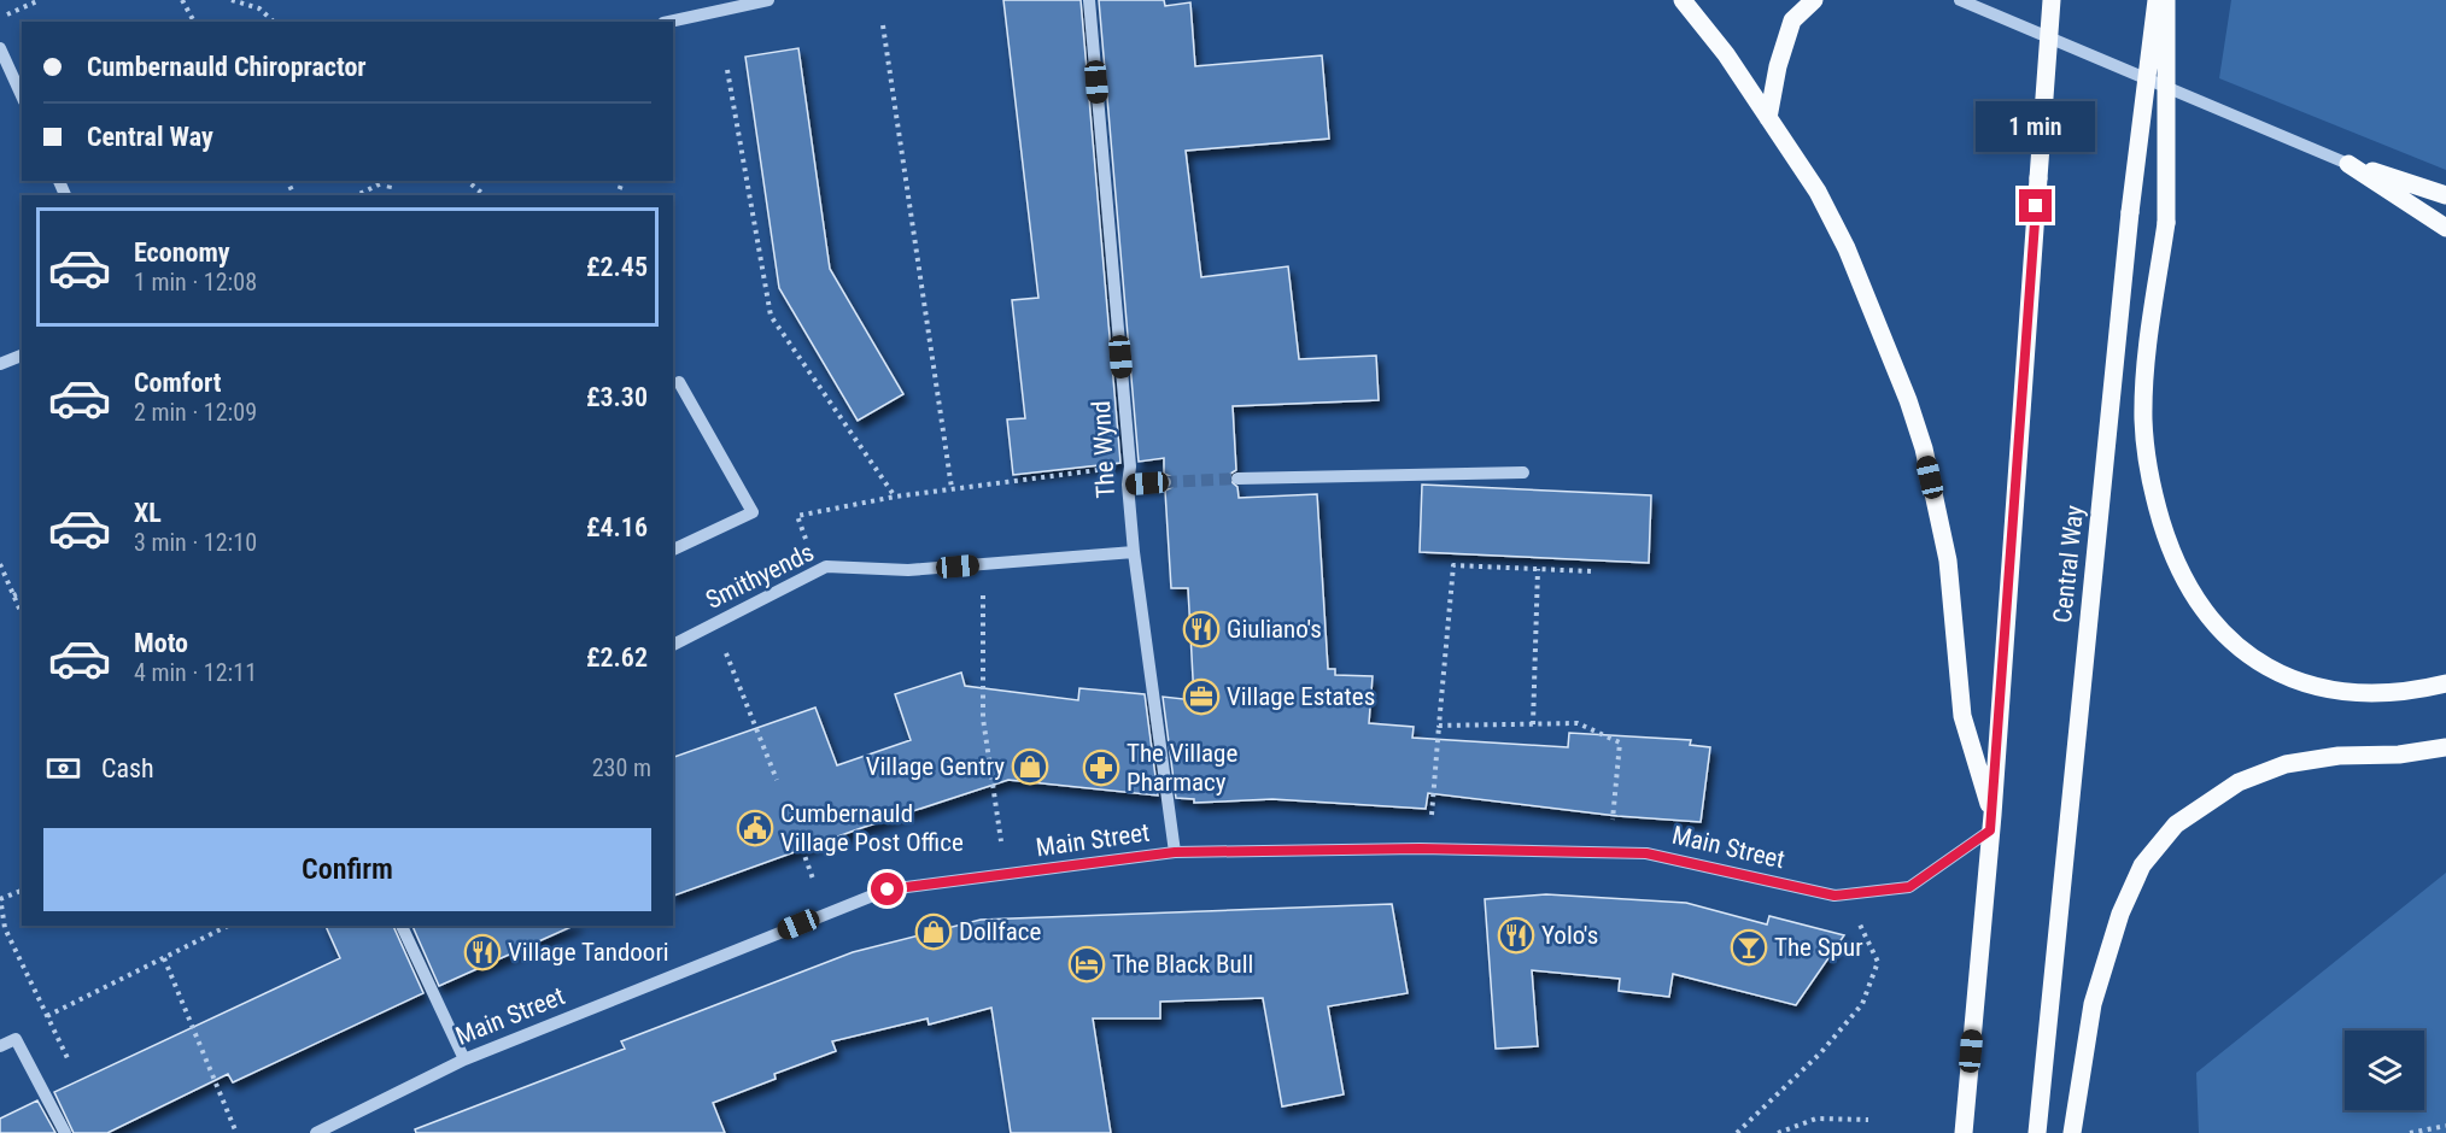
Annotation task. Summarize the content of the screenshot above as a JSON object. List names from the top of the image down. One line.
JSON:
{"streets":{"main road":["Central Way"],"street":["The Wynd","Smithyends","Main Street"]},"crossings":[["The Wynd","Smithyends"],["The Wynd","Main Street"]],"places":{"restaurant":["Giuliano's","Yolo's","Village Tandoori"],"office":["Village Estates"],"shop":["Village Gentry","Dollface"],"pharmacy":["The Village Pharmacy"],"public building":["Cumbernauld Village Post Office"],"bar":["The Spur"],"hotel":["The Black Bull"]},"page":{"banner":["Cumbernauld Chiropractor","Central Way"],"bubble":"1 min","list":[{"name":"Economy","note":"1 min · 12:08","value":"£2.45"},{"name":"Comfort","note":"2 min · 12:09","value":"£3.30"},{"name":"XL","note":"3 min · 12:10","value":"£4.16"},{"name":"Moto","note":"4 min · 12:11","value":"£2.62"}],"pay":["Cash","230 m"],"buttons":"Confirm"}}
